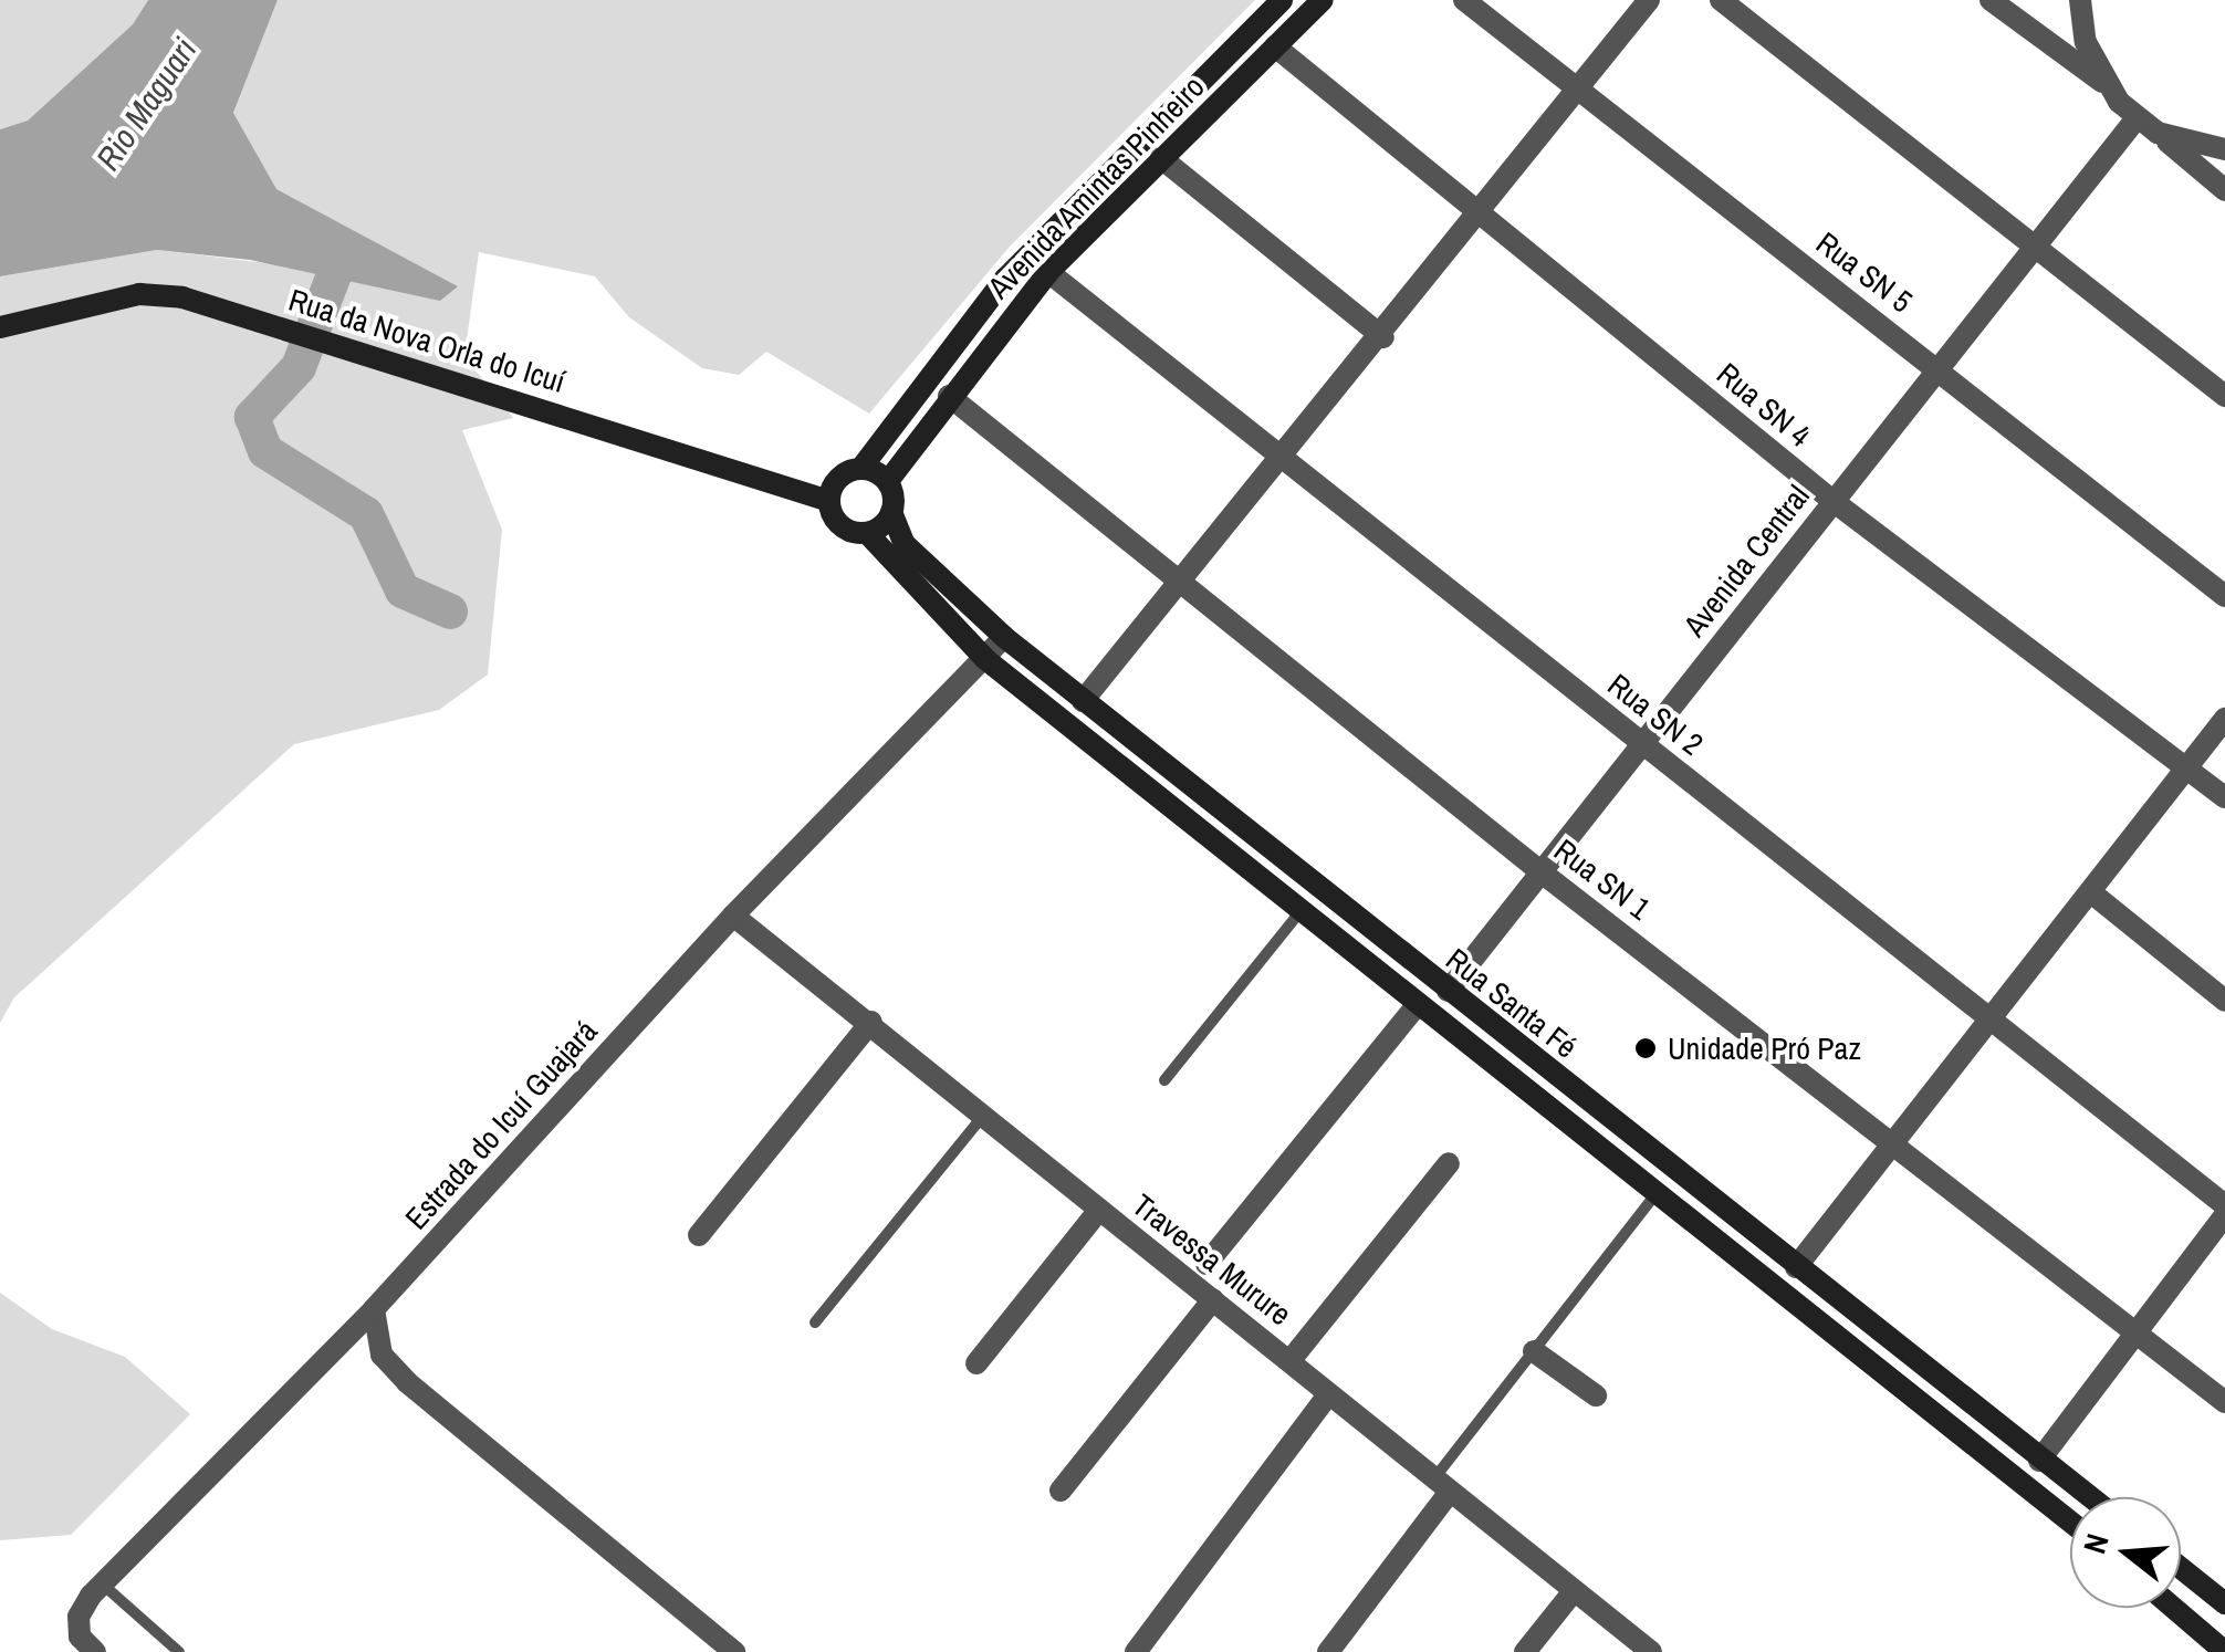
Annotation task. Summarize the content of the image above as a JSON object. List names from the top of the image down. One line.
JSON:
{"streets":{"street":["Avenida Amintas Pinheiro","Rua SN 5","Rua da Nova Orla do Icuí","Rua SN 4","Avenida Central","Rua SN 2","Rua SN 1","Rua Santa Fé","Estrada do Icuí Guajará","Travessa Murure"]},"crossings":[["Avenida Amintas Pinheiro","Rua da Nova Orla do Icuí"],["Avenida Amintas Pinheiro","Rua SN 4"],["Avenida Amintas Pinheiro","Rua SN 2"],["Avenida Amintas Pinheiro","Rua SN 1"],["Avenida Amintas Pinheiro","Rua Santa Fé"],["Rua SN 5","Avenida Central"],["Rua da Nova Orla do Icuí","Rua Santa Fé"],["Rua SN 4","Avenida Central"],["Avenida Central","Rua SN 2"],["Avenida Central","Rua SN 1"],["Avenida Central","Rua Santa Fé"],["Rua Santa Fé","Estrada do Icuí Guajará"],["Estrada do Icuí Guajará","Travessa Murure"]],"water":["Rio Maguari"],"places":["Unidade Pró Paz"],"north":"left"}
